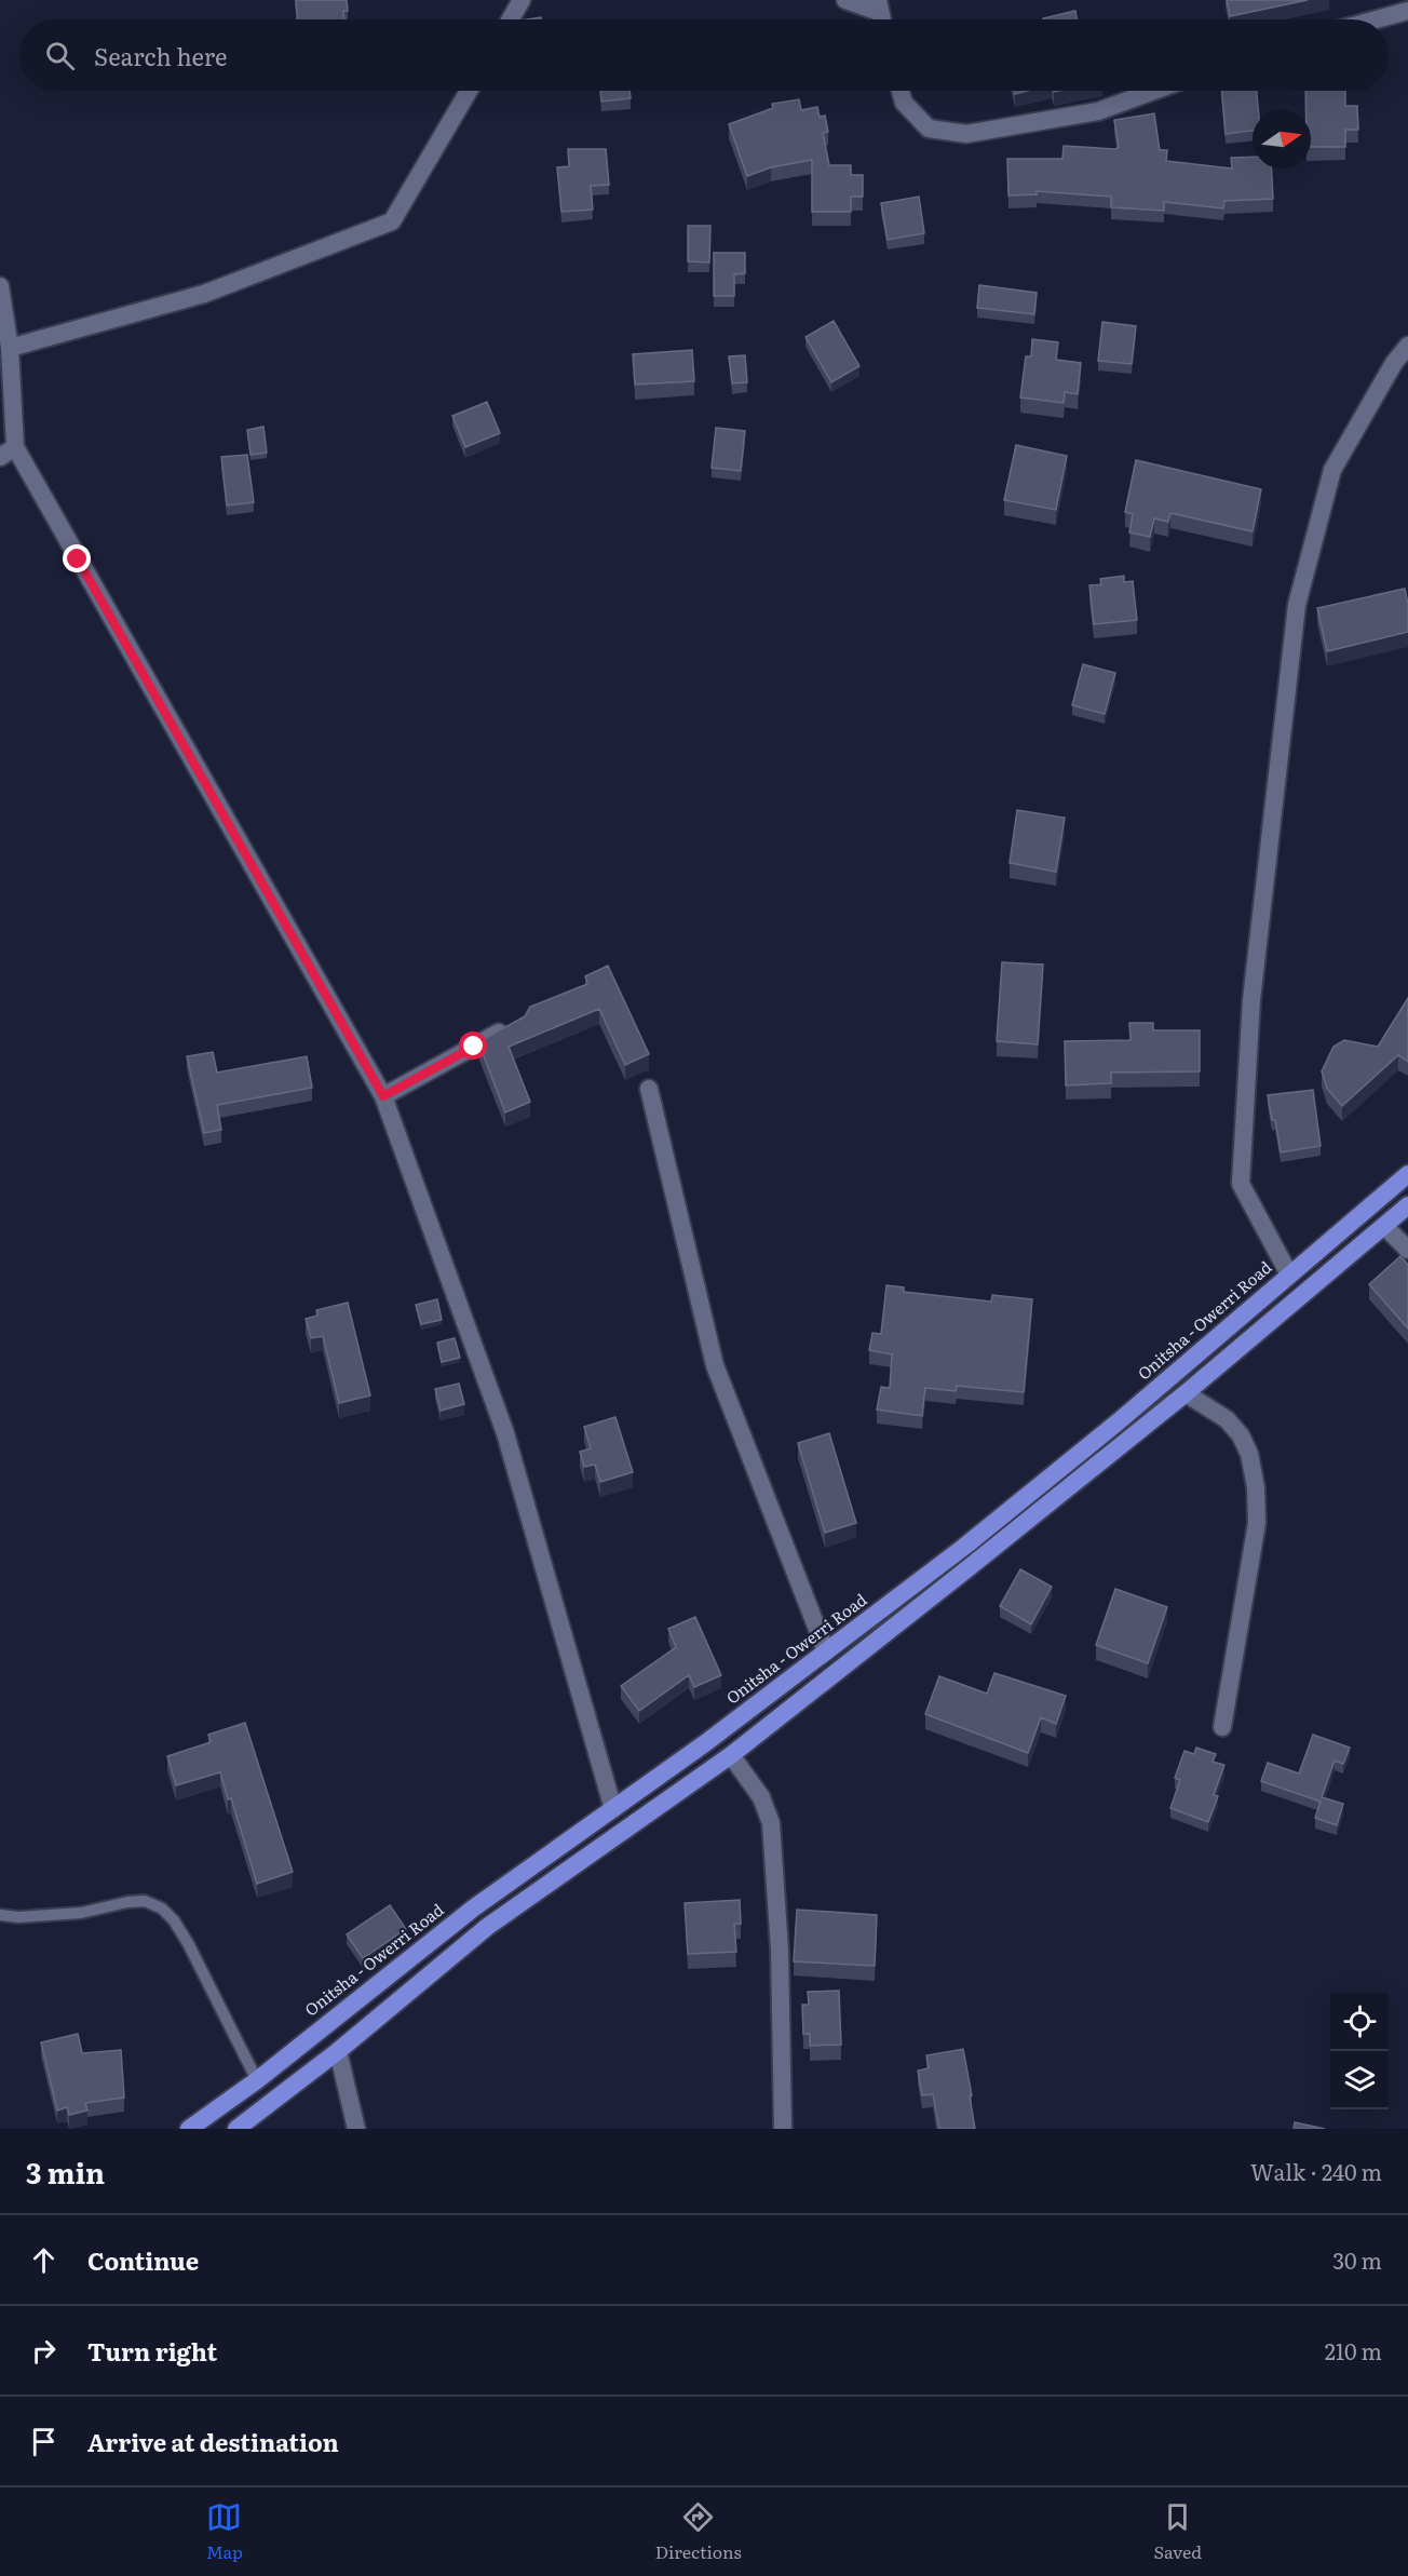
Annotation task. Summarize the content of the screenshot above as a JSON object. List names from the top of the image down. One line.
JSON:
{"streets":{"highway":["Onitsha - Owerri Road"]},"north":"right","page":{"search":"Search here","heading":["3 min","Walk · 240 m"],"list":[["Continue","30 m"],["Turn right","210 m"],"Arrive at destination"],"nav":["Map","Directions","Saved"]}}
